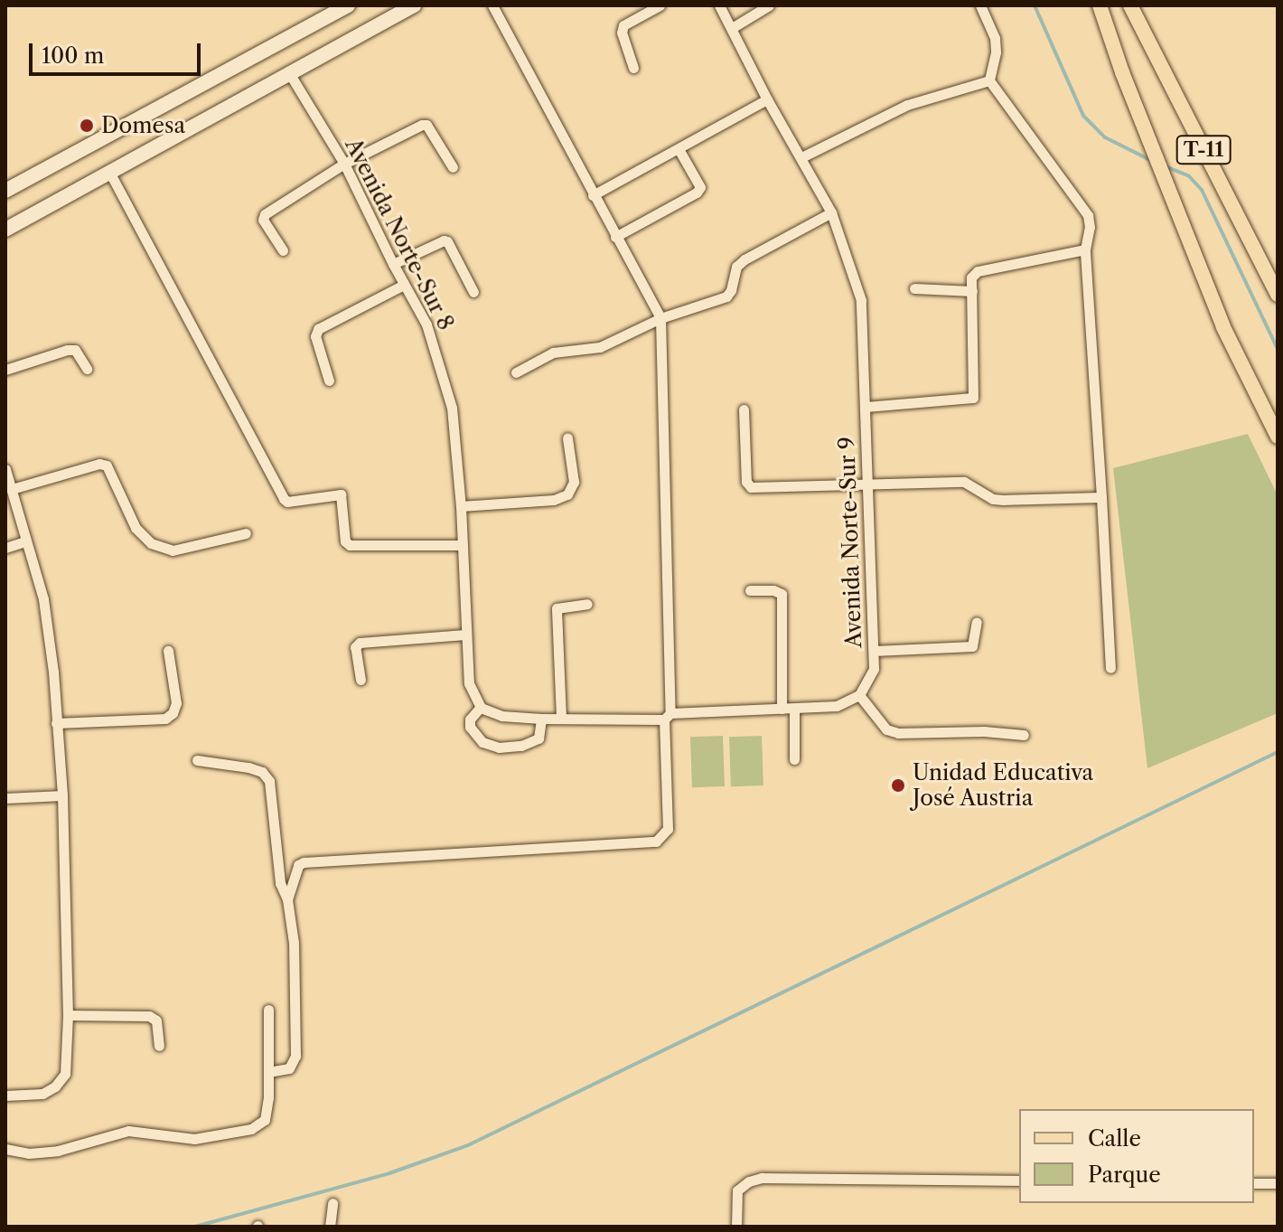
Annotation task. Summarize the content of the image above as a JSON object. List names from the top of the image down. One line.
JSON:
{"streets":{"main road":["T-11"],"street":["Avenida Norte-Sur 8","Avenida Norte-Sur 9"]},"places":["Domesa","Unidad Educativa José Austria"],"legend":["Calle","Parque"],"scale_bar":"100 m"}
